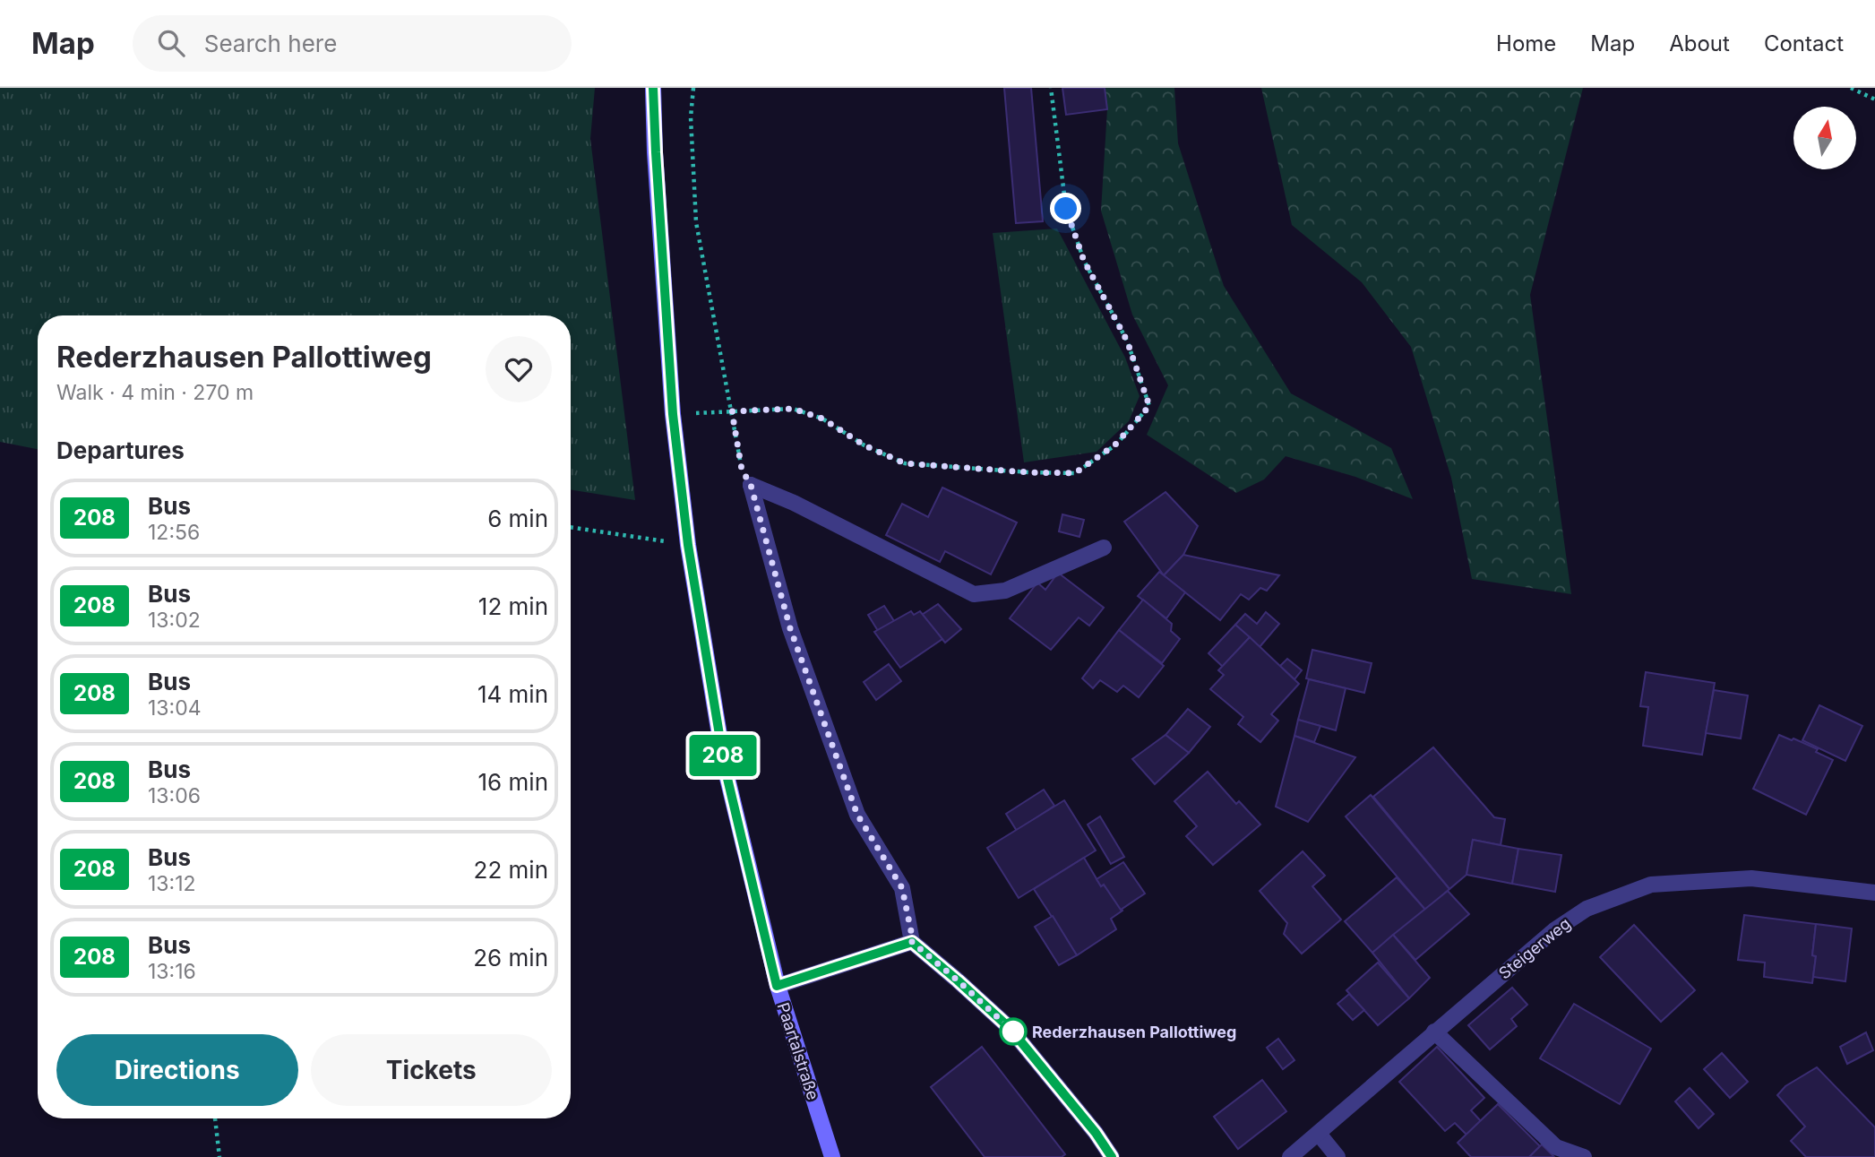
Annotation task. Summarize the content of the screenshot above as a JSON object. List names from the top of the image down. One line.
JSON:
{"streets":{"main road":["Paartalstraße"],"street":["Steigerweg"]},"places":["Rederzhausen Pallottiweg"],"lines":["bus line 208"],"north":"top","page":{"header":"Map","search":"Search here","nav":["Home","Map","About","Contact"],"on_map":"208","heading":[["Rederzhausen Pallottiweg","Walk · 4 min · 270 m"],"Departures"],"list":[{"mark":"208","name":"Bus","note":"12:56","value":"6 min"},{"mark":"208","name":"Bus","note":"13:02","value":"12 min"},{"mark":"208","name":"Bus","note":"13:04","value":"14 min"},{"mark":"208","name":"Bus","note":"13:06","value":"16 min"},{"mark":"208","name":"Bus","note":"13:12","value":"22 min"},{"mark":"208","name":"Bus","note":"13:16","value":"26 min"}],"buttons":["Directions","Tickets"]}}
